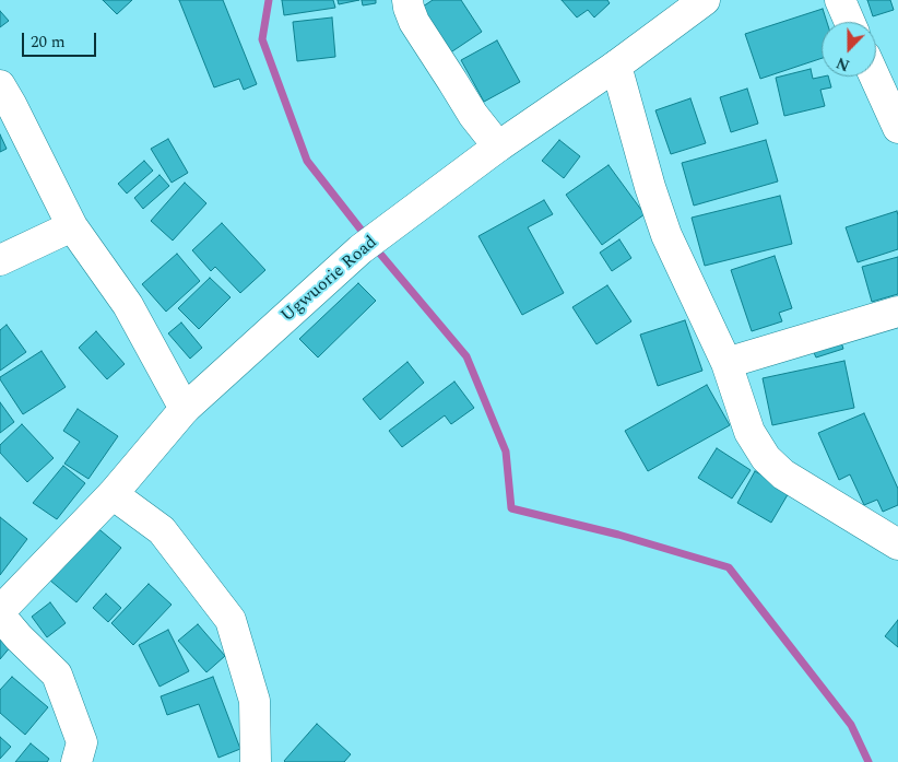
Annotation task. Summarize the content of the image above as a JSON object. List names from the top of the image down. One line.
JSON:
{"streets":{"street":["Ugwuorie Road"]},"scale_bar":"20 m","north":"bottom"}
